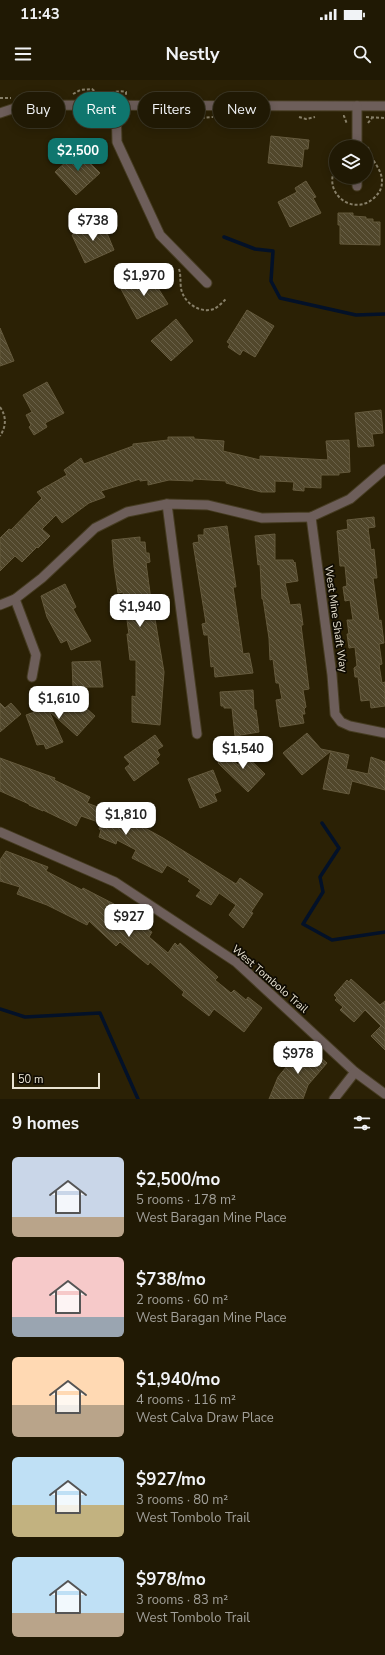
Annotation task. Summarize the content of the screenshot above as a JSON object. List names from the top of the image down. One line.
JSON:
{"streets":{"street":["West Mine Shaft Way","West Tombolo Trail"]},"scale_bar":"50 m","page":{"status":"11:43","header":"Nestly","chip":["Buy","Rent","Filters","New"],"price":["$2,500","$738","$1,970","$1,940","$1,610","$1,540","$1,810","$927","$978"],"scale":"50 m","heading":"9 homes","list":[{"name":"$2,500/mo","note":"5 rooms · 178 m² · West Baragan Mine Place"},{"name":"$738/mo","note":"2 rooms · 60 m² · West Baragan Mine Place"},{"name":"$1,940/mo","note":"4 rooms · 116 m² · West Calva Draw Place"},{"name":"$927/mo","note":"3 rooms · 80 m² · West Tombolo Trail"},{"name":"$978/mo","note":"3 rooms · 83 m² · West Tombolo Trail"}]}}
